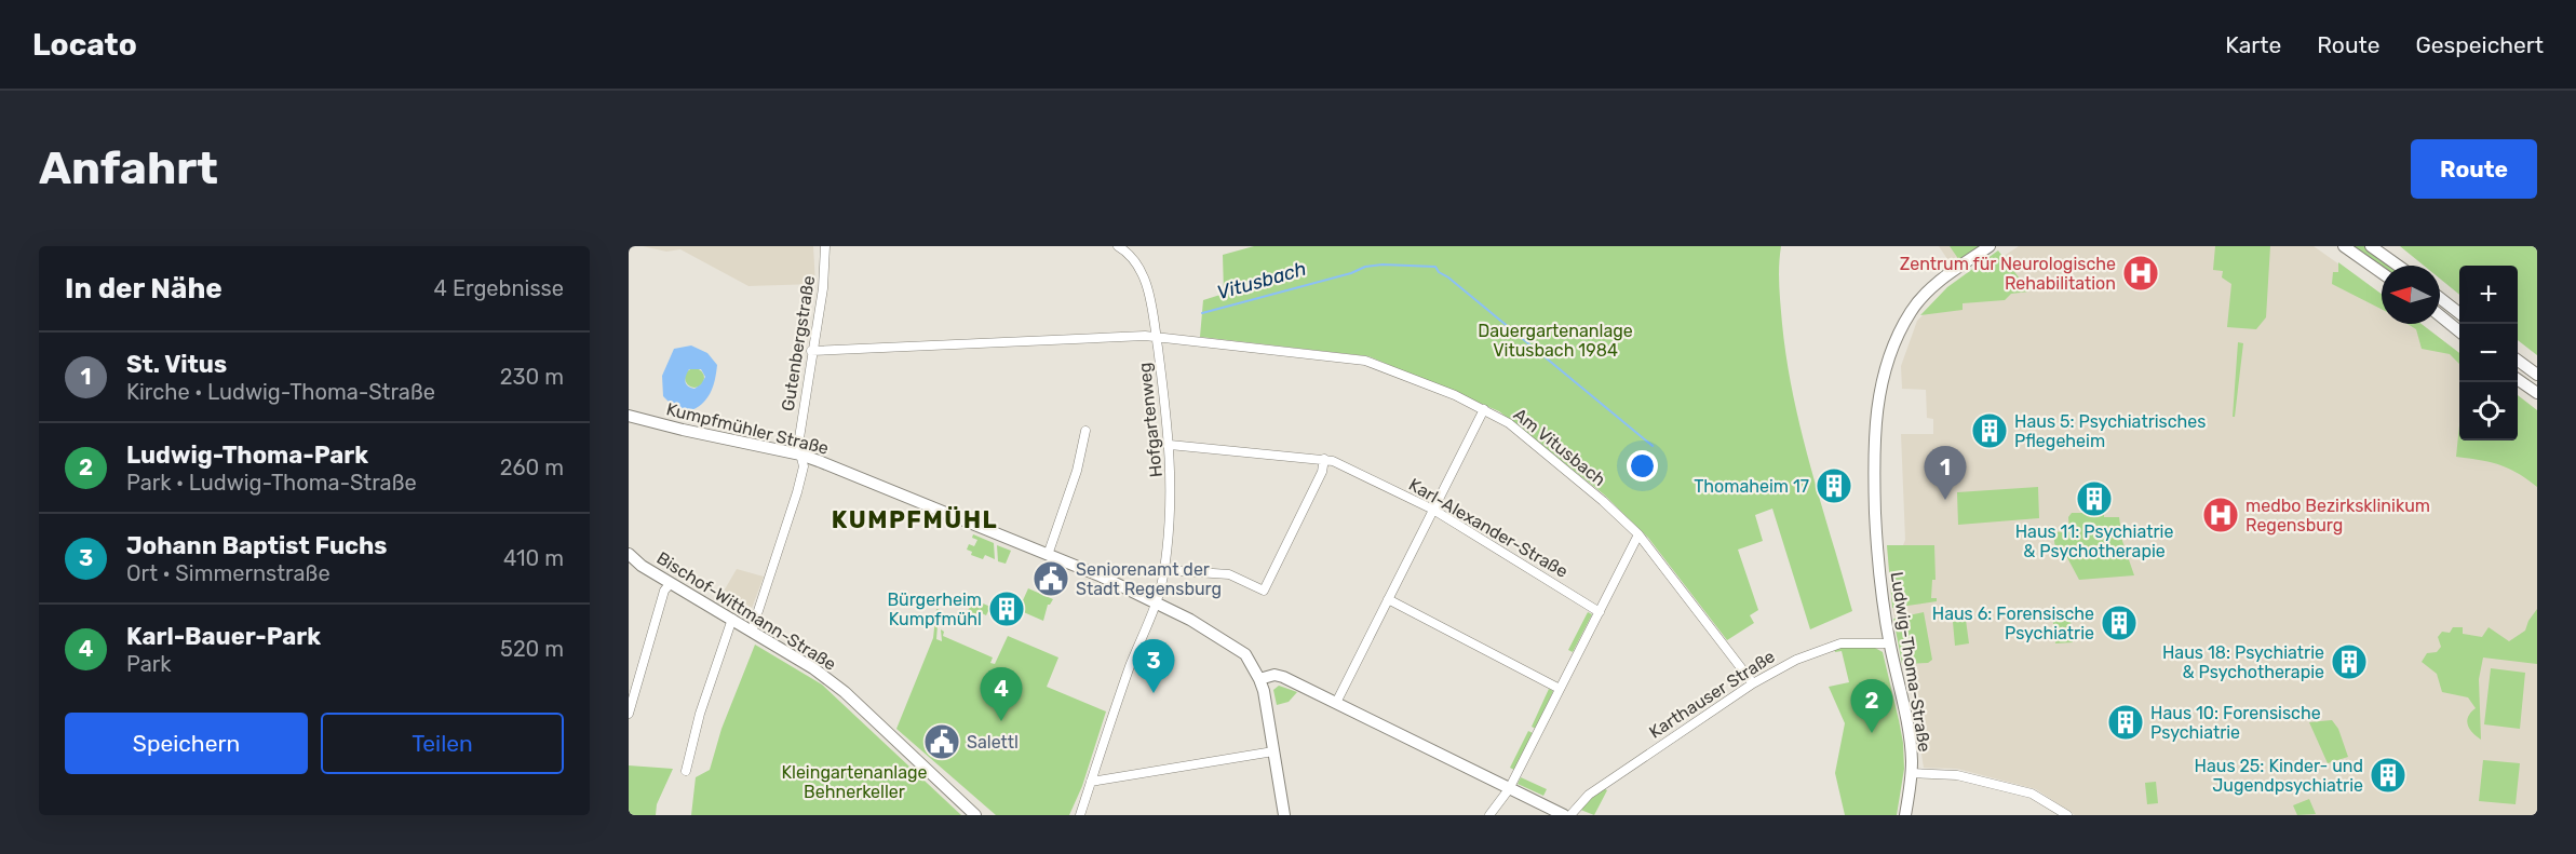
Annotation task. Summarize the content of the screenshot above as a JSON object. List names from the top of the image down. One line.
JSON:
{"streets":{"street":["Gutenbergstraße","Hofgartenweg","Kumpfmühler Straße","Am Vitusbach","Karl-Alexander-Straße","Bischof-Wittmann-Straße","Ludwig-Thoma-Straße","Karthauser Straße"]},"crossings":[["Gutenbergstraße","Kumpfmühler Straße"],["Gutenbergstraße","Am Vitusbach"],["Gutenbergstraße","Bischof-Wittmann-Straße"],["Hofgartenweg","Kumpfmühler Straße"],["Hofgartenweg","Am Vitusbach"],["Hofgartenweg","Karl-Alexander-Straße"],["Am Vitusbach","Karthauser Straße"],["Ludwig-Thoma-Straße","Karthauser Straße"]],"districts":["KUMPFMÜHL"],"water":["Vitusbach"],"parks":["Dauergartenanlage Vitusbach 1984","Kleingartenanlage Behnerkeller"],"places":{"hospital":["Zentrum für Neurologische Rehabilitation","medbo Bezirksklinikum Regensburg"],"building":["Haus 5: Psychiatrisches Pflegeheim","Thomaheim 17","Haus 11: Psychiatrie & Psychotherapie","Bürgerheim Kumpfmühl","Haus 6: Forensische Psychiatrie","Haus 18: Psychiatrie & Psychotherapie","Haus 10: Forensische Psychiatrie","Haus 25: Kinder- und Jugendpsychiatrie"],"public building":["Seniorenamt der Stadt Regensburg","Salettl"]},"north":"left","page":{"header":"Locato","nav":["Karte","Route","Gespeichert"],"buttons":["Route",["Speichern","Teilen"]],"title":"Anfahrt","heading":["In der Nähe","4 Ergebnisse"],"map_buttons":["+","−"],"list":[{"mark":"1","name":"St. Vitus","note":"Kirche · Ludwig-Thoma-Straße","value":"230 m"},{"mark":"2","name":"Ludwig-Thoma-Park","note":"Park · Ludwig-Thoma-Straße","value":"260 m"},{"mark":"3","name":"Johann Baptist Fuchs","note":"Ort · Simmernstraße","value":"410 m"},{"mark":"4","name":"Karl-Bauer-Park","note":"Park","value":"520 m"}],"pins":["1","3","4","2"]}}
